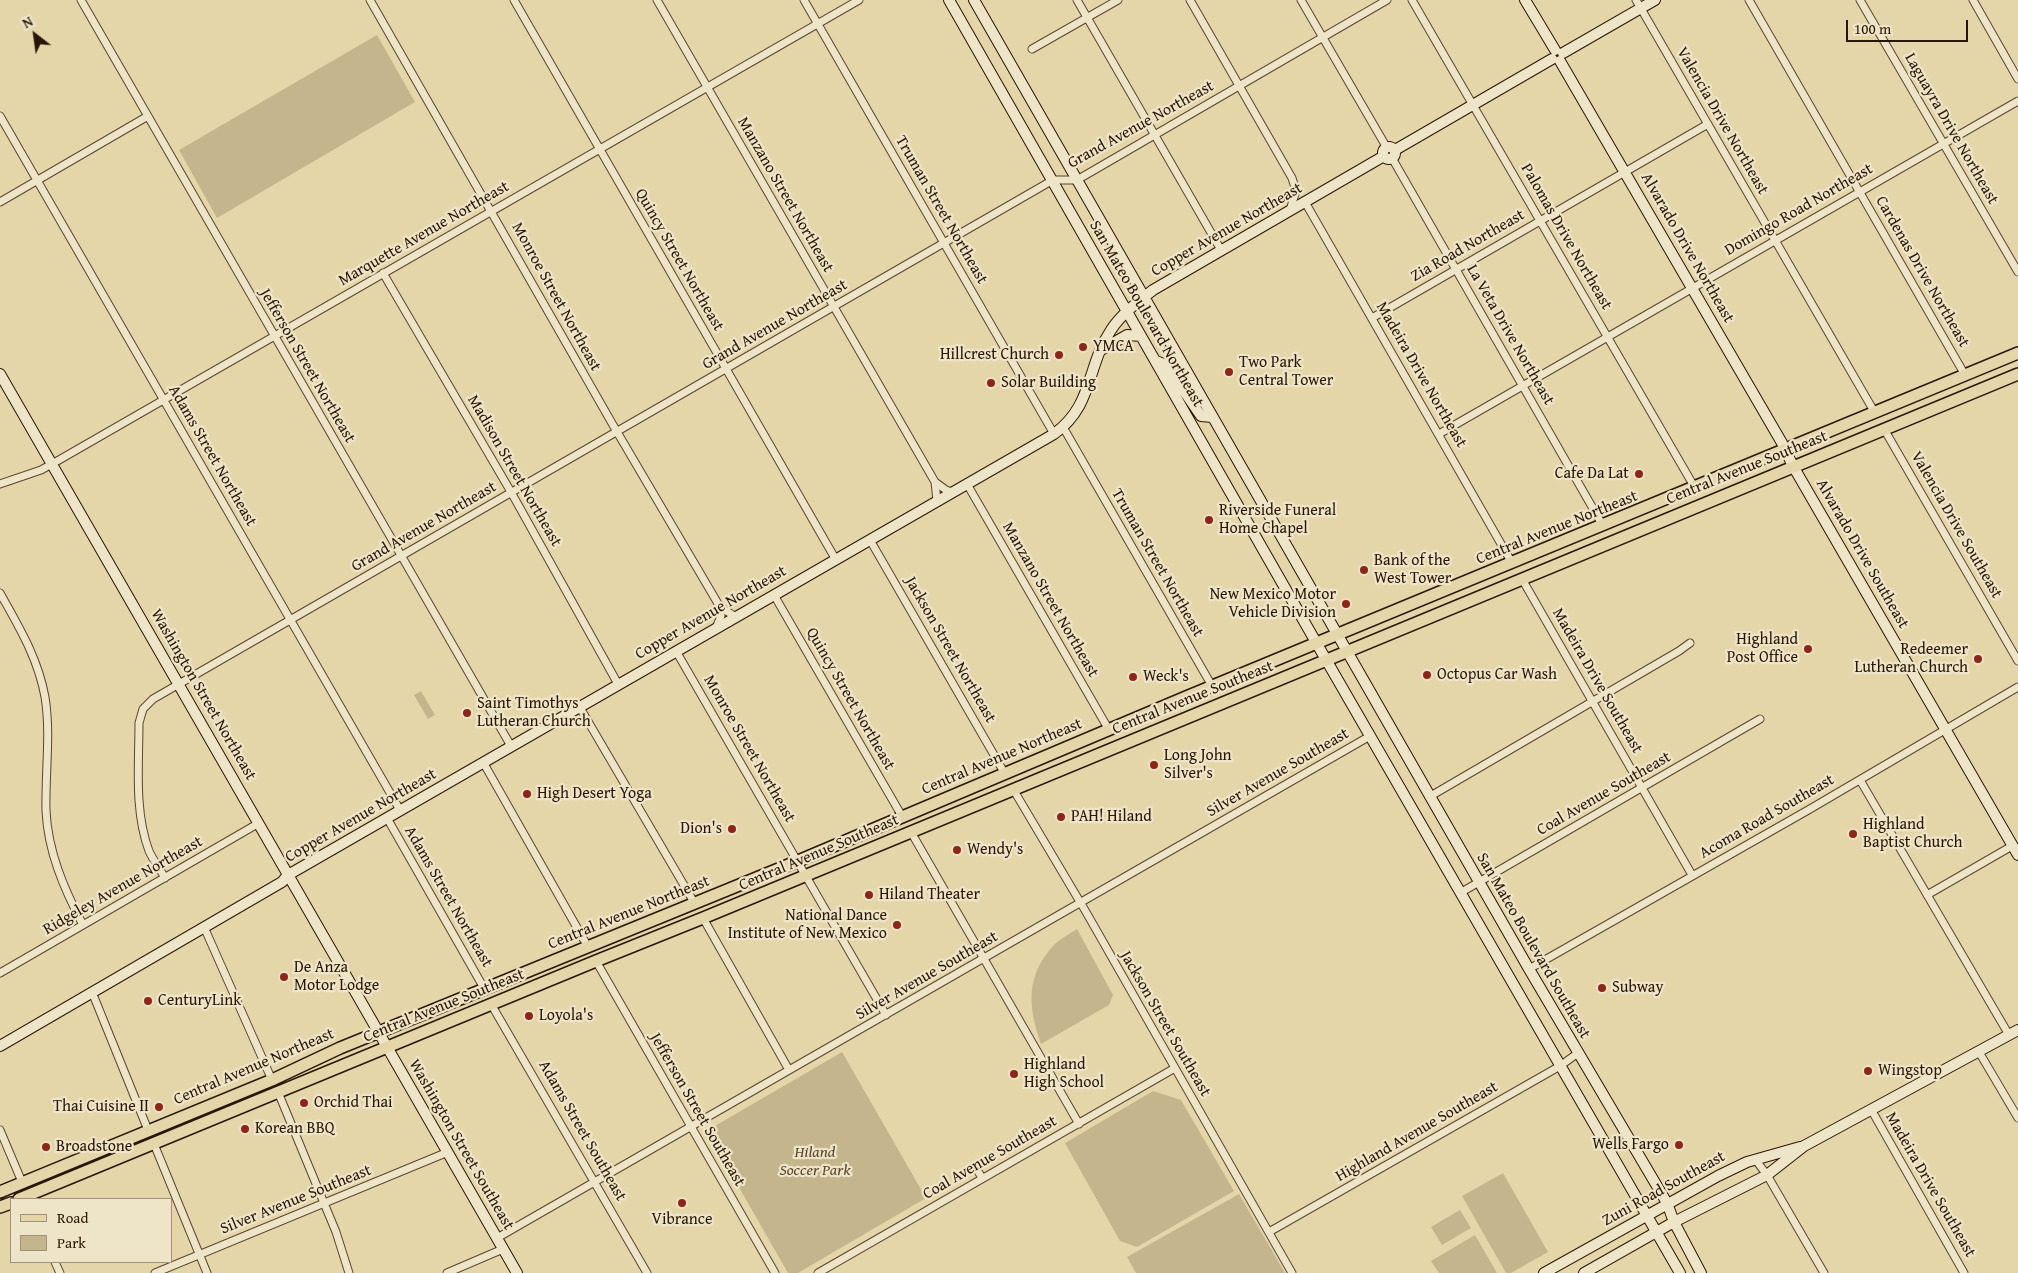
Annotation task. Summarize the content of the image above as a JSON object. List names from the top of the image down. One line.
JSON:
{"streets":{"main road":["Central Avenue Southeast","Central Avenue Northeast"],"street":["Valencia Drive Northeast","Grand Avenue Northeast","Laguayra Drive Northeast","Manzano Street Northeast","Truman Street Northeast","Domingo Road Northeast","Copper Avenue Northeast","Marquette Avenue Northeast","Palomas Drive Northeast","Zia Road Northeast","Alvarado Drive Northeast","Quincy Street Northeast","Cardenas Drive Northeast","Monroe Street Northeast","San Mateo Boulevard Northeast","La Veta Drive Northeast","Jefferson Street Northeast","Madeira Drive Northeast","Adams Street Northeast","Madison Street Northeast","Valencia Drive Southeast","Alvarado Drive Southeast","Jackson Street Northeast","Madeira Drive Southeast","Washington Street Northeast","Silver Avenue Southeast","Coal Avenue Southeast","Acoma Road Southeast","Ridgeley Avenue Northeast","San Mateo Boulevard Southeast","Jackson Street Southeast","Jefferson Street Southeast","Adams Street Southeast","Highland Avenue Southeast","Washington Street Southeast","Zuni Road Southeast"]},"crossings":[["Valencia Drive Northeast","Domingo Road Northeast"],["Valencia Drive Northeast","Copper Avenue Northeast"],["Valencia Drive Northeast","Zia Road Northeast"],["Valencia Drive Northeast","Central Avenue Northeast"],["Grand Avenue Northeast","Manzano Street Northeast"],["Grand Avenue Northeast","Truman Street Northeast"],["Grand Avenue Northeast","Quincy Street Northeast"],["Grand Avenue Northeast","Monroe Street Northeast"],["Grand Avenue Northeast","San Mateo Boulevard Northeast"],["Grand Avenue Northeast","La Veta Drive Northeast"],["Grand Avenue Northeast","Jefferson Street Northeast"],["Grand Avenue Northeast","Adams Street Northeast"],["Grand Avenue Northeast","Madison Street Northeast"],["Grand Avenue Northeast","Washington Street Northeast"],["Grand Avenue Northeast","Ridgeley Avenue Northeast"],["Laguayra Drive Northeast","Domingo Road Northeast"],["Manzano Street Northeast","Copper Avenue Northeast"],["Manzano Street Northeast","Marquette Avenue Northeast"],["Manzano Street Northeast","Central Avenue Northeast"],["Truman Street Northeast","Copper Avenue Northeast"],["Truman Street Northeast","Marquette Avenue Northeast"],["Truman Street Northeast","Central Avenue Northeast"],["Domingo Road Northeast","Palomas Drive Northeast"],["Domingo Road Northeast","Alvarado Drive Northeast"],["Domingo Road Northeast","Cardenas Drive Northeast"],["Domingo Road Northeast","La Veta Drive Northeast"],["Domingo Road Northeast","Madeira Drive Northeast"],["Copper Avenue Northeast","Palomas Drive Northeast"],["Copper Avenue Northeast","Alvarado Drive Northeast"],["Copper Avenue Northeast","Quincy Street Northeast"],["Copper Avenue Northeast","Monroe Street Northeast"],["Copper Avenue Northeast","San Mateo Boulevard Northeast"],["Copper Avenue Northeast","La Veta Drive Northeast"],["Copper Avenue Northeast","Jefferson Street Northeast"],["Copper Avenue Northeast","Madeira Drive Northeast"],["Copper Avenue Northeast","Adams Street Northeast"],["Copper Avenue Northeast","Madison Street Northeast"],["Copper Avenue Northeast","Jackson Street Northeast"],["Copper Avenue Northeast","Washington Street Northeast"],["Marquette Avenue Northeast","Quincy Street Northeast"],["Marquette Avenue Northeast","Monroe Street Northeast"],["Marquette Avenue Northeast","Jefferson Street Northeast"],["Marquette Avenue Northeast","Adams Street Northeast"],["Marquette Avenue Northeast","Madison Street Northeast"],["Marquette Avenue Northeast","Washington Street Northeast"],["Palomas Drive Northeast","Zia Road Northeast"],["Palomas Drive Northeast","Central Avenue Northeast"],["Zia Road Northeast","Alvarado Drive Northeast"],["Zia Road Northeast","La Veta Drive Northeast"],["Zia Road Northeast","Madeira Drive Northeast"],["Alvarado Drive Northeast","Central Avenue Northeast"],["Alvarado Drive Northeast","Alvarado Drive Southeast"],["Quincy Street Northeast","Central Avenue Northeast"],["Cardenas Drive Northeast","Central Avenue Northeast"],["Monroe Street Northeast","Central Avenue Southeast"],["Monroe Street Northeast","Central Avenue Northeast"],["Monroe Street Northeast","Silver Avenue Southeast"],["San Mateo Boulevard Northeast","Central Avenue Northeast"],["San Mateo Boulevard Northeast","San Mateo Boulevard Southeast"],["La Veta Drive Northeast","Central Avenue Northeast"],["Madeira Drive Northeast","Central Avenue Northeast"],["Adams Street Northeast","Central Avenue Northeast"],["Central Avenue Southeast","Valencia Drive Southeast"],["Central Avenue Southeast","Alvarado Drive Southeast"],["Central Avenue Southeast","Madeira Drive Southeast"],["Central Avenue Southeast","San Mateo Boulevard Southeast"],["Central Avenue Southeast","Jackson Street Southeast"],["Central Avenue Southeast","Jefferson Street Southeast"],["Central Avenue Southeast","Adams Street Southeast"],["Central Avenue Southeast","Washington Street Southeast"],["Central Avenue Northeast","Alvarado Drive Southeast"],["Central Avenue Northeast","Jackson Street Northeast"],["Central Avenue Northeast","Washington Street Northeast"],["Central Avenue Northeast","San Mateo Boulevard Southeast"],["Central Avenue Northeast","Washington Street Southeast"],["Alvarado Drive Southeast","Acoma Road Southeast"],["Madeira Drive Southeast","Coal Avenue Southeast"],["Madeira Drive Southeast","Acoma Road Southeast"],["Madeira Drive Southeast","Zuni Road Southeast"],["Washington Street Northeast","Ridgeley Avenue Northeast"],["Washington Street Northeast","Washington Street Southeast"],["Silver Avenue Southeast","Jackson Street Southeast"],["Silver Avenue Southeast","Jefferson Street Southeast"],["Silver Avenue Southeast","Adams Street Southeast"],["Silver Avenue Southeast","Washington Street Southeast"],["Coal Avenue Southeast","San Mateo Boulevard Southeast"],["Coal Avenue Southeast","Jackson Street Southeast"],["Acoma Road Southeast","San Mateo Boulevard Southeast"],["San Mateo Boulevard Southeast","Highland Avenue Southeast"],["San Mateo Boulevard Southeast","Zuni Road Southeast"],["Jackson Street Southeast","Highland Avenue Southeast"]],"parks":["Hiland Soccer Park"],"places":["YMCA","Hillcrest Church","Two Park Central Tower","Solar Building","Cafe Da Lat","Riverside Funeral Home Chapel","Bank of the West Tower","New Mexico Motor Vehicle Division","Highland Post Office","Redeemer Lutheran Church","Octopus Car Wash","Weck's","Saint Timothys Lutheran Church","Long John Silver's","High Desert Yoga","PAH! Hiland","Dion's","Highland Baptist Church","Wendy's","Hiland Theater","National Dance Institute of New Mexico","De Anza Motor Lodge","Subway","CenturyLink","Loyola's","Wingstop","Highland High School","Orchid Thai","Thai Cuisine II","Korean BBQ","Wells Fargo","Broadstone","Vibrance"],"legend":["Road","Park"],"scale_bar":"100 m","north":"top left"}
